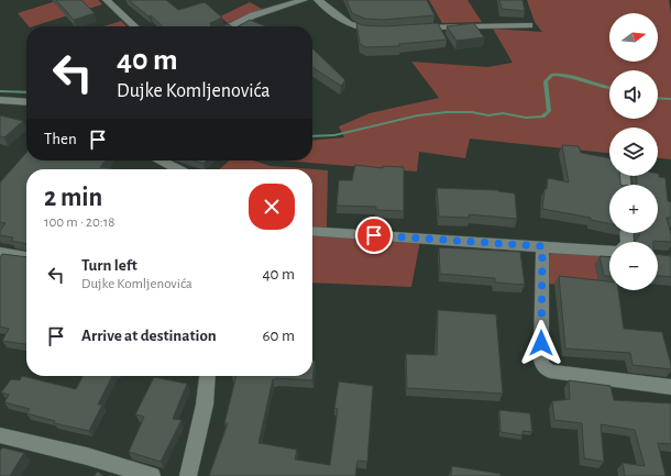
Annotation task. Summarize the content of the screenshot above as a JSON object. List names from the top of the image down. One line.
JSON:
{"north":"right","page":{"map_buttons":["+","−"],"turn":["40 m","Dujke Komljenovića"],"then":"Then","heading":["2 min","100 m · 20:18"],"list":[{"name":"Turn left","note":"Dujke Komljenovića","value":"40 m"},{"name":"Arrive at destination","value":"60 m"}]}}
